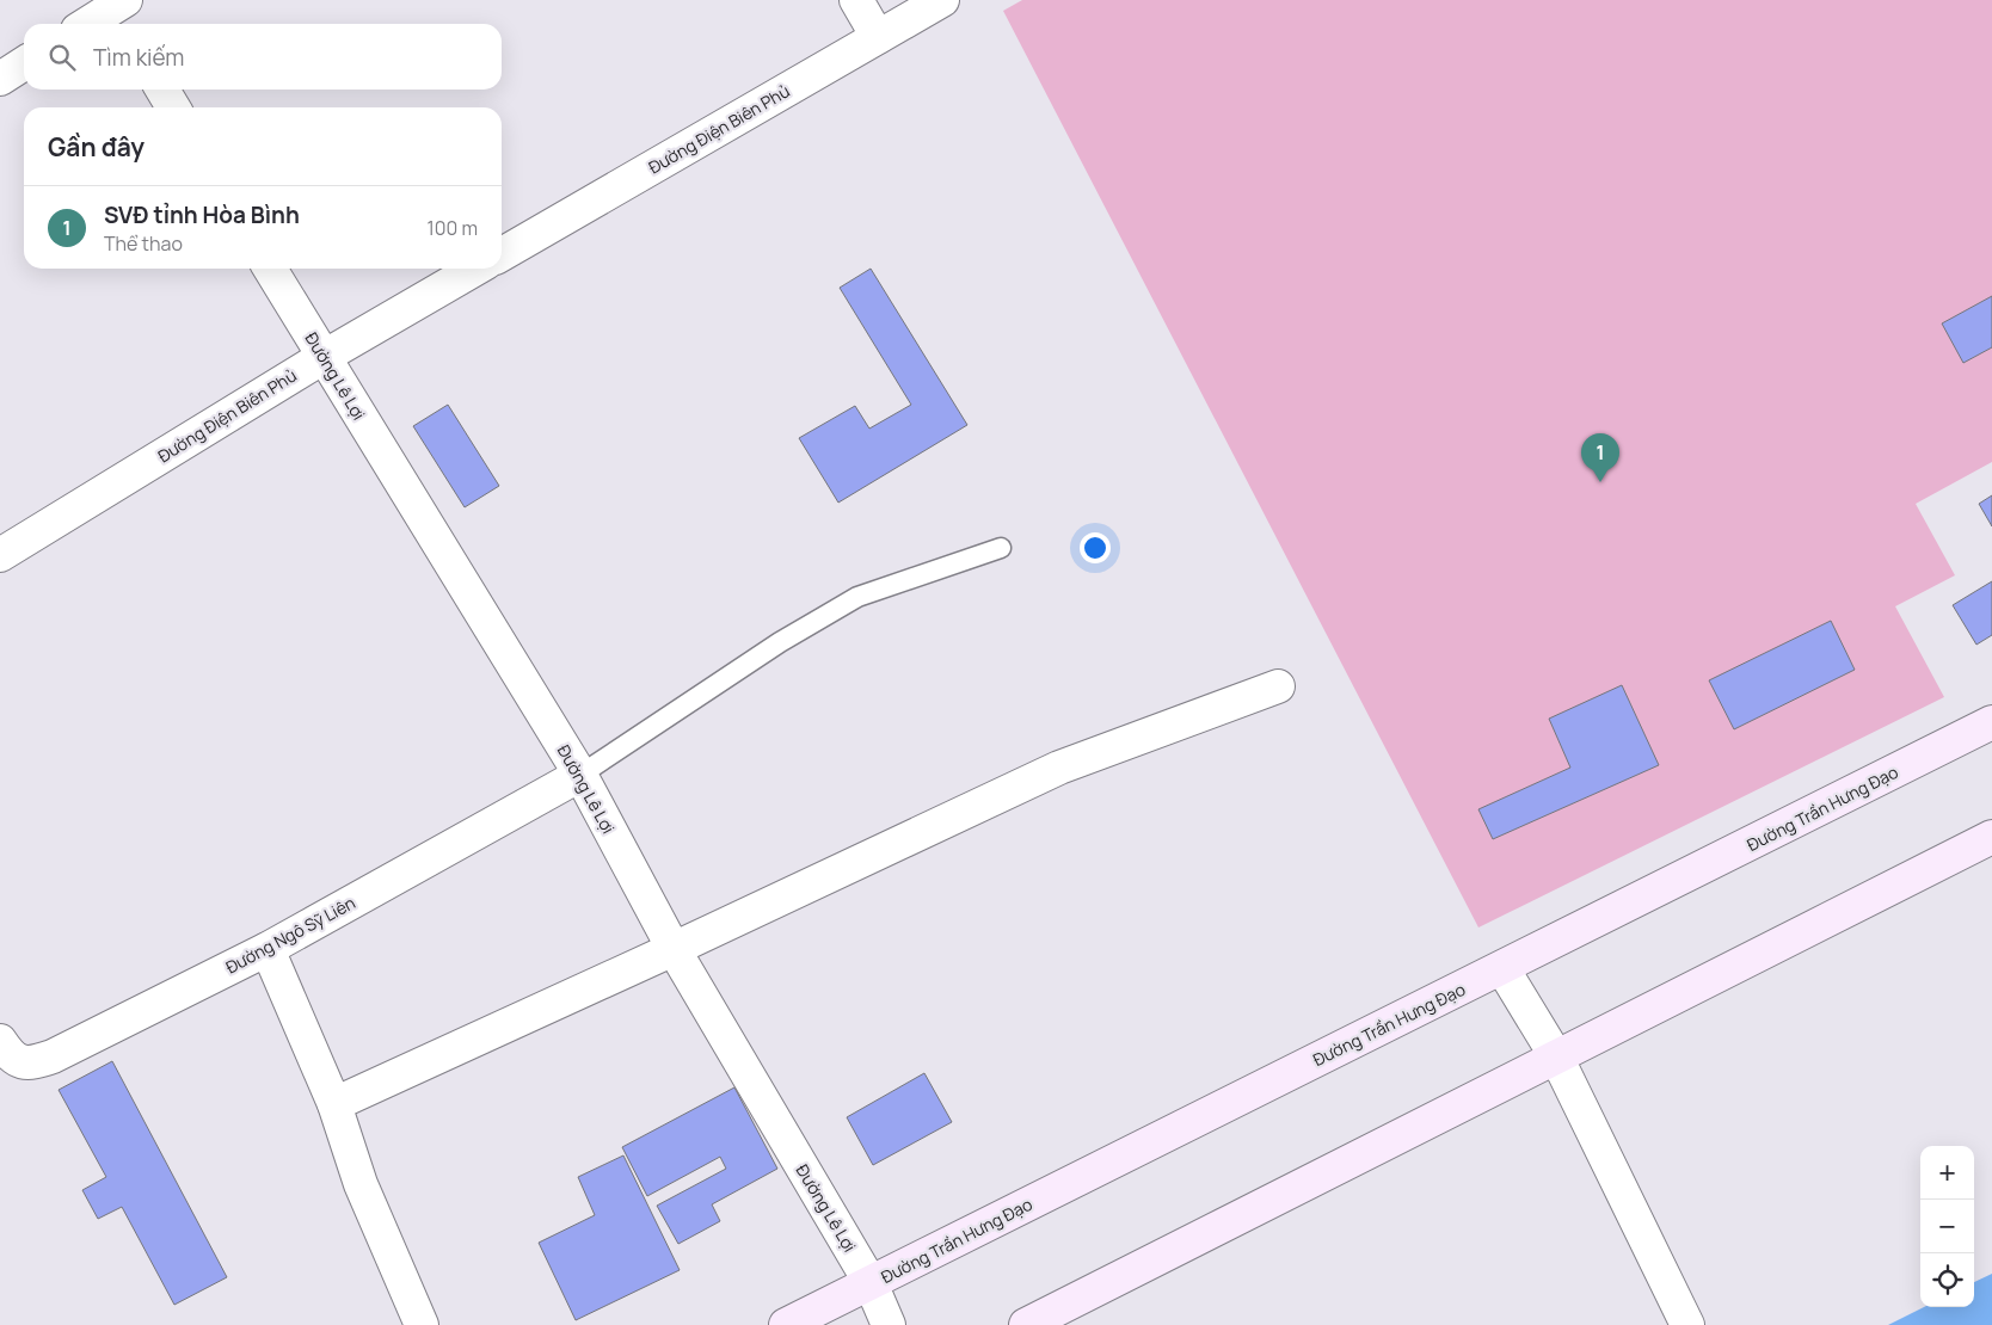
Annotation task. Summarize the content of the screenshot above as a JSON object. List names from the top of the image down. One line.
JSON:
{"streets":{"main road":["Đường Trần Hưng Đạo"],"street":["Đường Điện Biên Phủ","Đường Lê Lợi","Đường Ngô Sỹ Liên"]},"crossings":[["Đường Điện Biên Phủ","Đường Lê Lợi"],["Đường Lê Lợi","Đường Trần Hưng Đạo"],["Đường Lê Lợi","Đường Ngô Sỹ Liên"]],"page":{"search":"Tìm kiếm","heading":"Gần đây","list":[{"mark":"1","name":"SVĐ tỉnh Hòa Bình","note":"Thể thao","value":"100 m"}],"pins":"1","map_buttons":["+","−"]}}
